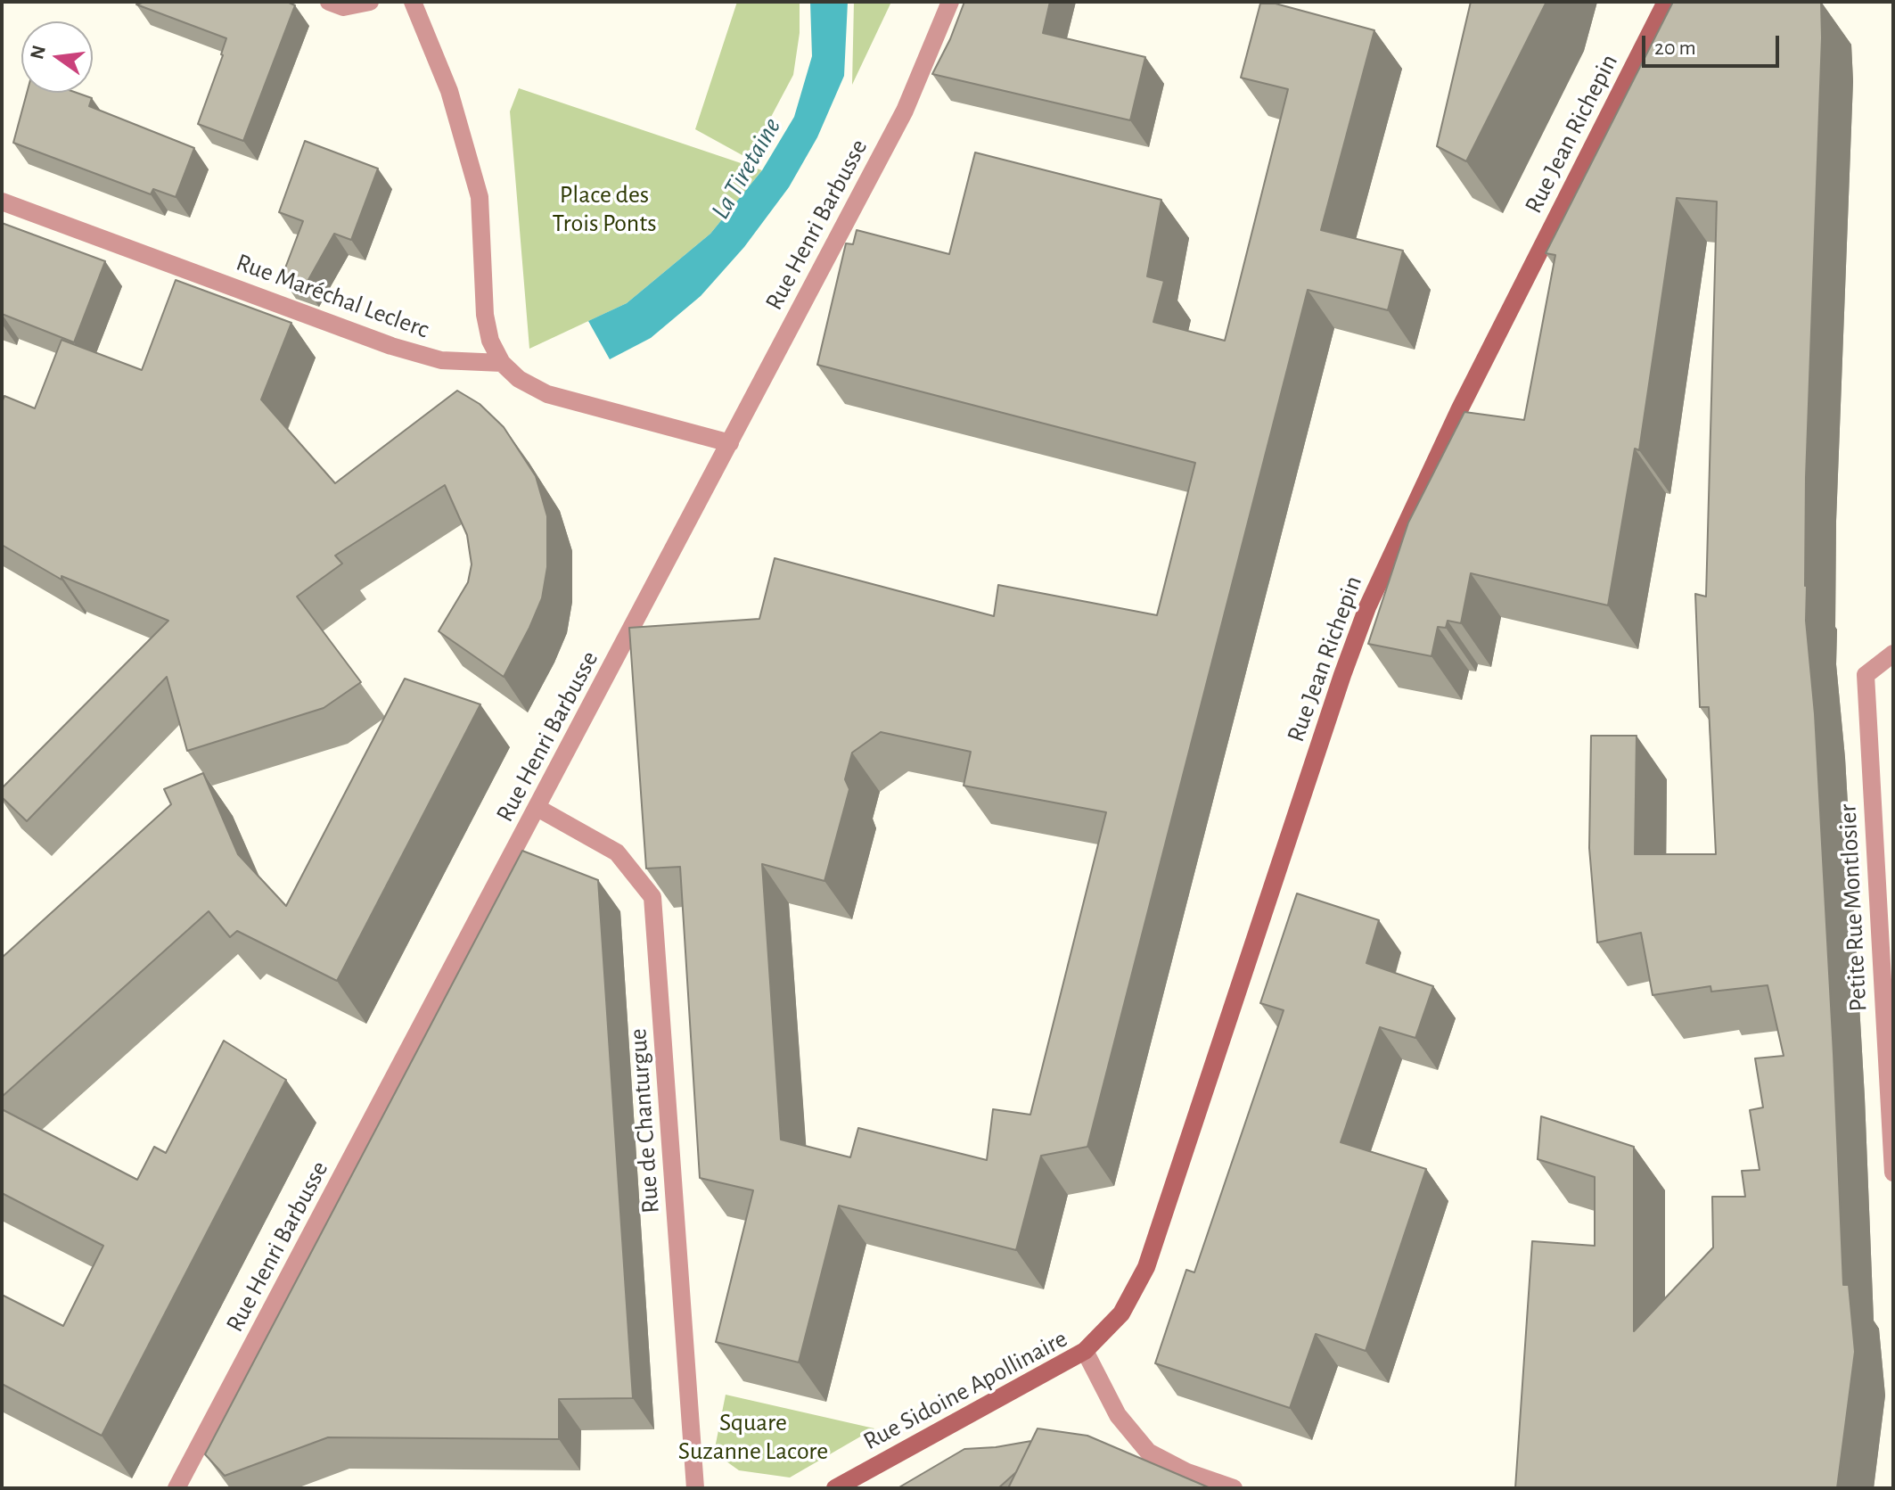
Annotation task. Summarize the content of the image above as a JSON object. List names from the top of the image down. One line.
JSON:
{"streets":{"street":["Rue Jean Richepin","Rue Henri Barbusse","Rue Maréchal Leclerc","Petite Rue Montlosier","Rue de Chanturgue","Rue Sidoine Apollinaire"]},"crossings":[["Rue Jean Richepin","Rue Sidoine Apollinaire"],["Rue Henri Barbusse","Rue de Chanturgue"]],"water":["La Tiretaine"],"parks":["Place des Trois Ponts","Square Suzanne Lacore"],"scale_bar":"20 m","north":"left"}
